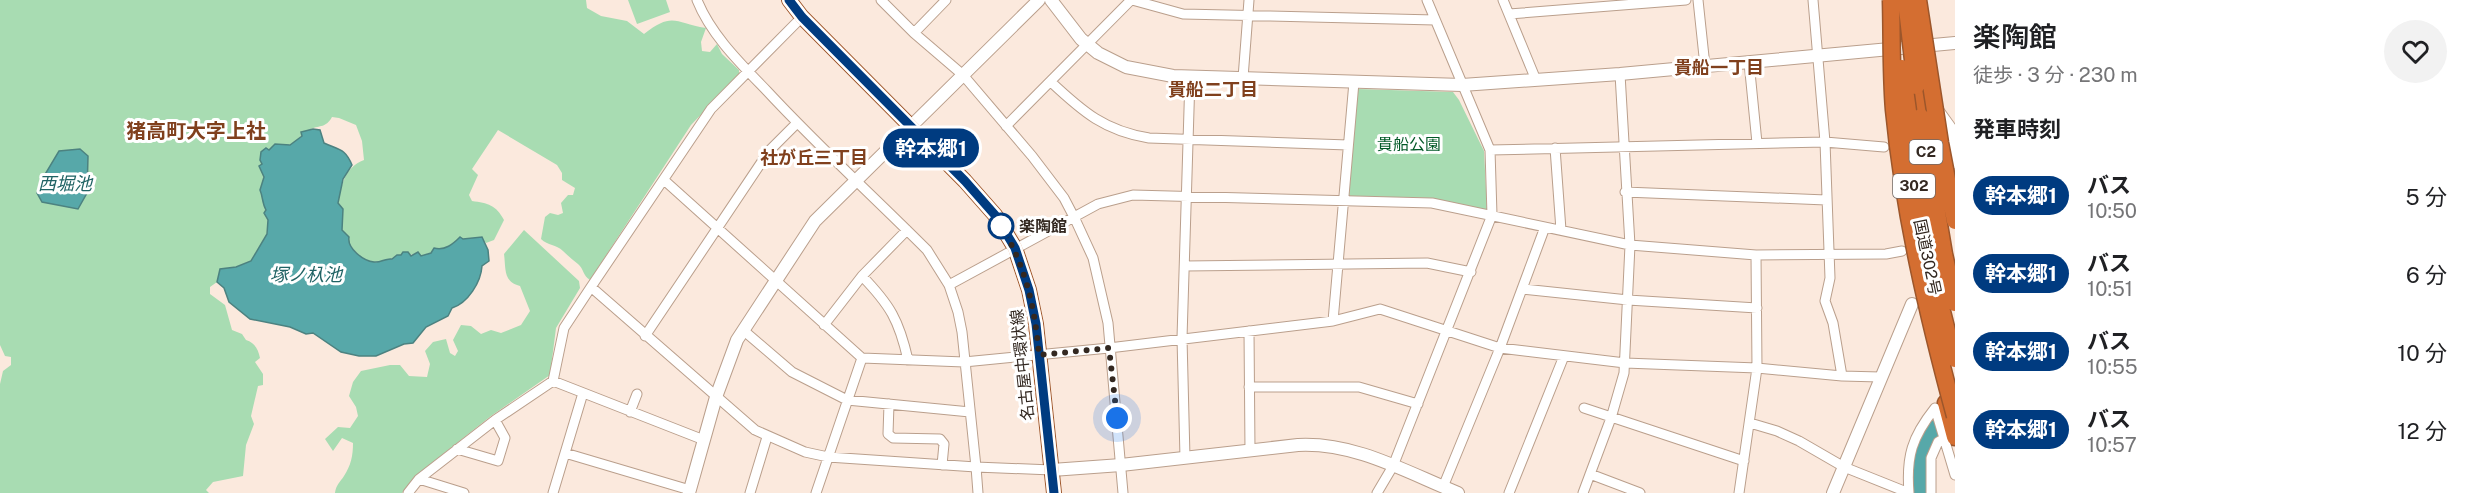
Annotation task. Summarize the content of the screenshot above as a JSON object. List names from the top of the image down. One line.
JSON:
{"streets":{"highway":["C2","302","国道302号"],"main road":["名古屋中環状線"]},"crossings":[["C2","国道302号"]],"districts":["貴船一丁目","貴船二丁目","猪高町大字上社","社が丘三丁目"],"water":["西堀池","塚ノ杁池"],"parks":["貴船公園"],"places":["楽陶館"],"lines":["bus line 幹本郷1"],"page":{"on_map":"幹本郷1","heading":[["楽陶館","徒歩 · 3 分 · 230 m"],"発車時刻"],"list":[{"mark":"幹本郷1","name":"バス","note":"10:50","value":"5 分"},{"mark":"幹本郷1","name":"バス","note":"10:51","value":"6 分"},{"mark":"幹本郷1","name":"バス","note":"10:55","value":"10 分"},{"mark":"幹本郷1","name":"バス","note":"10:57","value":"12 分"}]}}
